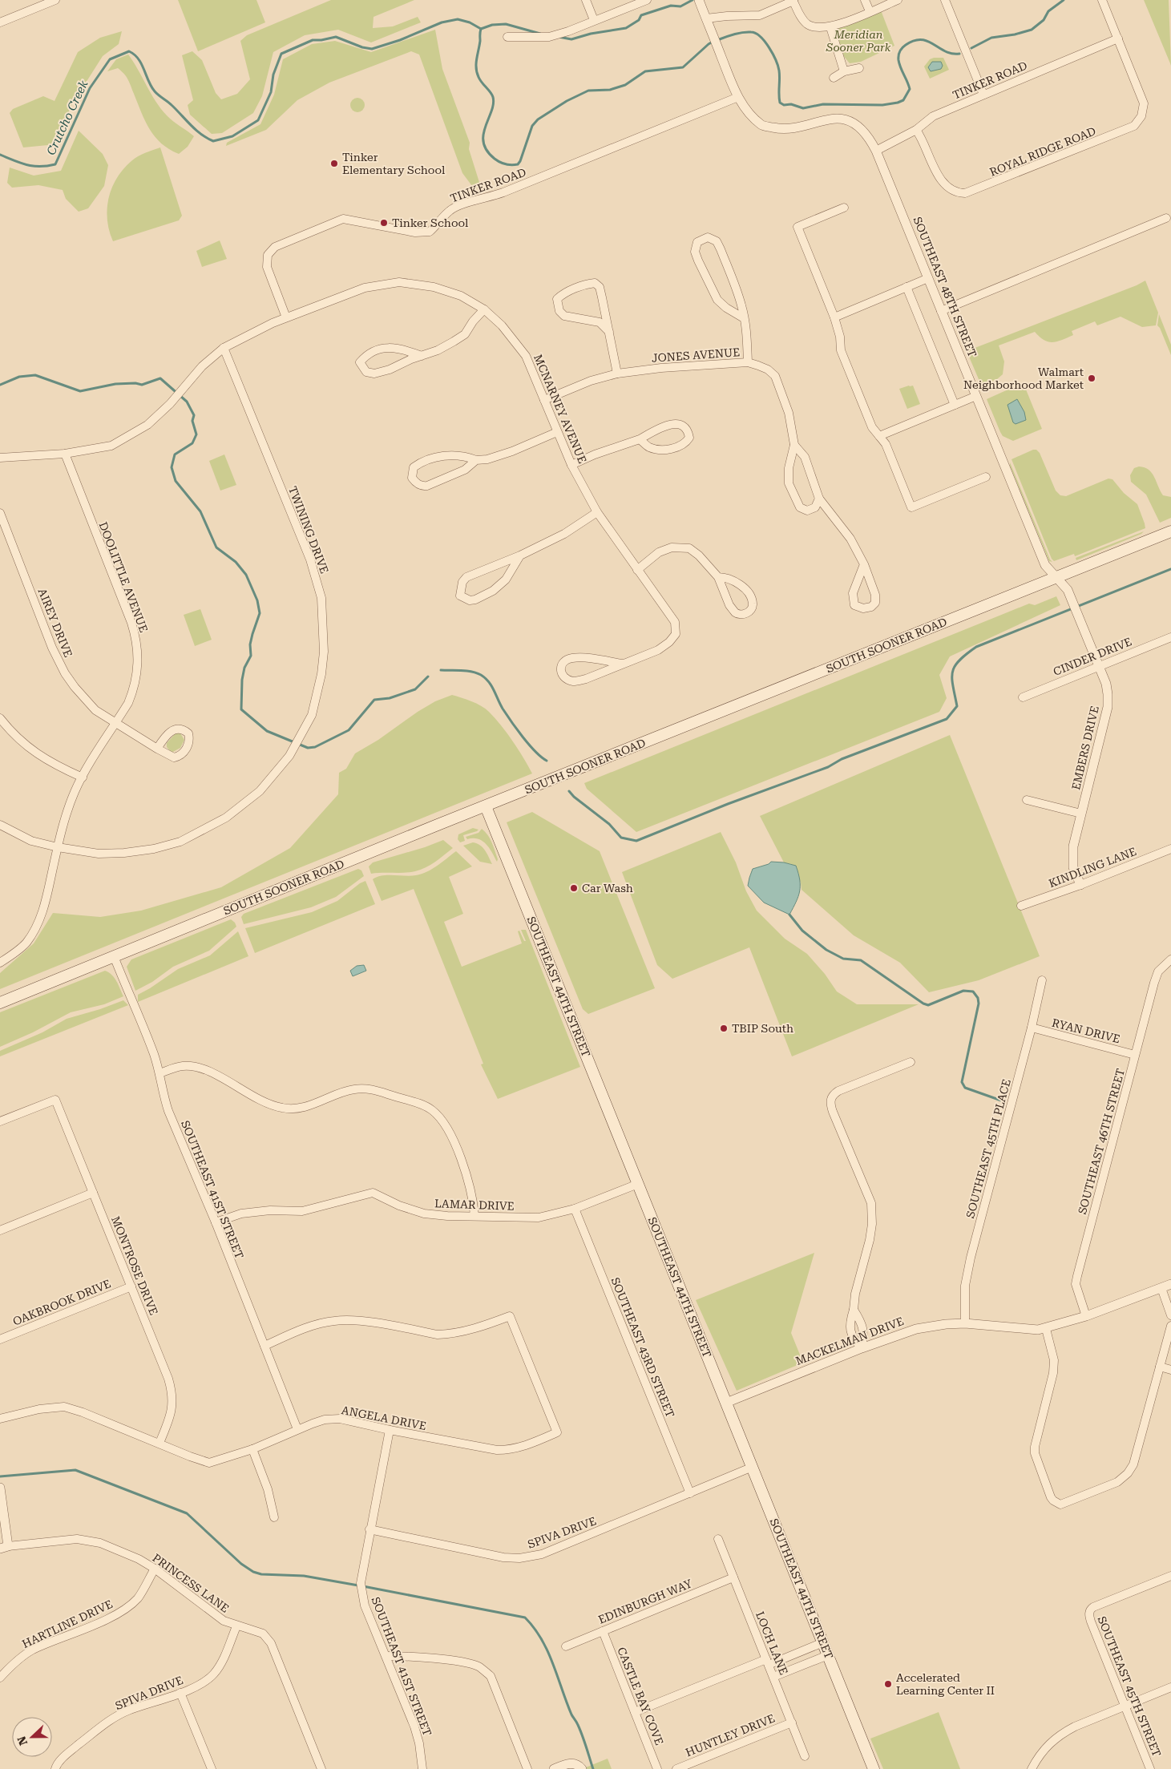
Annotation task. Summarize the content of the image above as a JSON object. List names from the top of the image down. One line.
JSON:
{"streets":{"main road":["SOUTH SOONER ROAD","SOUTHEAST 44TH STREET"],"street":["TINKER ROAD","ROYAL RIDGE ROAD","SOUTHEAST 48TH STREET","JONES AVENUE","MCNARNEY AVENUE","TWINING DRIVE","DOOLITTLE AVENUE","AIREY DRIVE","CINDER DRIVE","EMBERS DRIVE","KINDLING LANE","RYAN DRIVE","SOUTHEAST 46TH STREET","SOUTHEAST 45TH PLACE","SOUTHEAST 41ST STREET","LAMAR DRIVE","MONTROSE DRIVE","OAKBROOK DRIVE","MACKELMAN DRIVE","SOUTHEAST 43RD STREET","ANGELA DRIVE","SPIVA DRIVE","PRINCESS LANE","EDINBURGH WAY","HARTLINE DRIVE","LOCH LANE","SOUTHEAST 45TH STREET","CASTLE BAY COVE","HUNTLEY DRIVE"]},"crossings":[["TINKER ROAD","ROYAL RIDGE ROAD"],["TINKER ROAD","SOUTHEAST 48TH STREET"],["TINKER ROAD","MCNARNEY AVENUE"],["SOUTHEAST 48TH STREET","SOUTH SOONER ROAD"],["SOUTHEAST 48TH STREET","EMBERS DRIVE"],["JONES AVENUE","MCNARNEY AVENUE"],["MCNARNEY AVENUE","TWINING DRIVE"],["MCNARNEY AVENUE","DOOLITTLE AVENUE"],["TWINING DRIVE","DOOLITTLE AVENUE"],["DOOLITTLE AVENUE","AIREY DRIVE"],["SOUTH SOONER ROAD","EMBERS DRIVE"],["SOUTH SOONER ROAD","SOUTHEAST 44TH STREET"],["SOUTH SOONER ROAD","SOUTHEAST 41ST STREET"],["CINDER DRIVE","EMBERS DRIVE"],["EMBERS DRIVE","KINDLING LANE"],["SOUTHEAST 44TH STREET","LAMAR DRIVE"],["SOUTHEAST 44TH STREET","MACKELMAN DRIVE"],["SOUTHEAST 44TH STREET","SPIVA DRIVE"],["RYAN DRIVE","SOUTHEAST 46TH STREET"],["RYAN DRIVE","SOUTHEAST 45TH PLACE"],["SOUTHEAST 46TH STREET","MACKELMAN DRIVE"],["SOUTHEAST 45TH PLACE","MACKELMAN DRIVE"],["SOUTHEAST 41ST STREET","LAMAR DRIVE"],["SOUTHEAST 41ST STREET","ANGELA DRIVE"],["SOUTHEAST 41ST STREET","SPIVA DRIVE"],["LAMAR DRIVE","SOUTHEAST 43RD STREET"],["MONTROSE DRIVE","OAKBROOK DRIVE"],["MONTROSE DRIVE","ANGELA DRIVE"],["SOUTHEAST 43RD STREET","SPIVA DRIVE"],["SPIVA DRIVE","PRINCESS LANE"],["PRINCESS LANE","HARTLINE DRIVE"],["EDINBURGH WAY","LOCH LANE"],["EDINBURGH WAY","CASTLE BAY COVE"],["LOCH LANE","HUNTLEY DRIVE"]],"water":["Crutcho Creek"],"parks":["Meridian Sooner Park"],"places":["Tinker Elementary School","Tinker School","Walmart Neighborhood Market","Car Wash","TBIP South","Accelerated Learning Center II"],"north":"left"}
